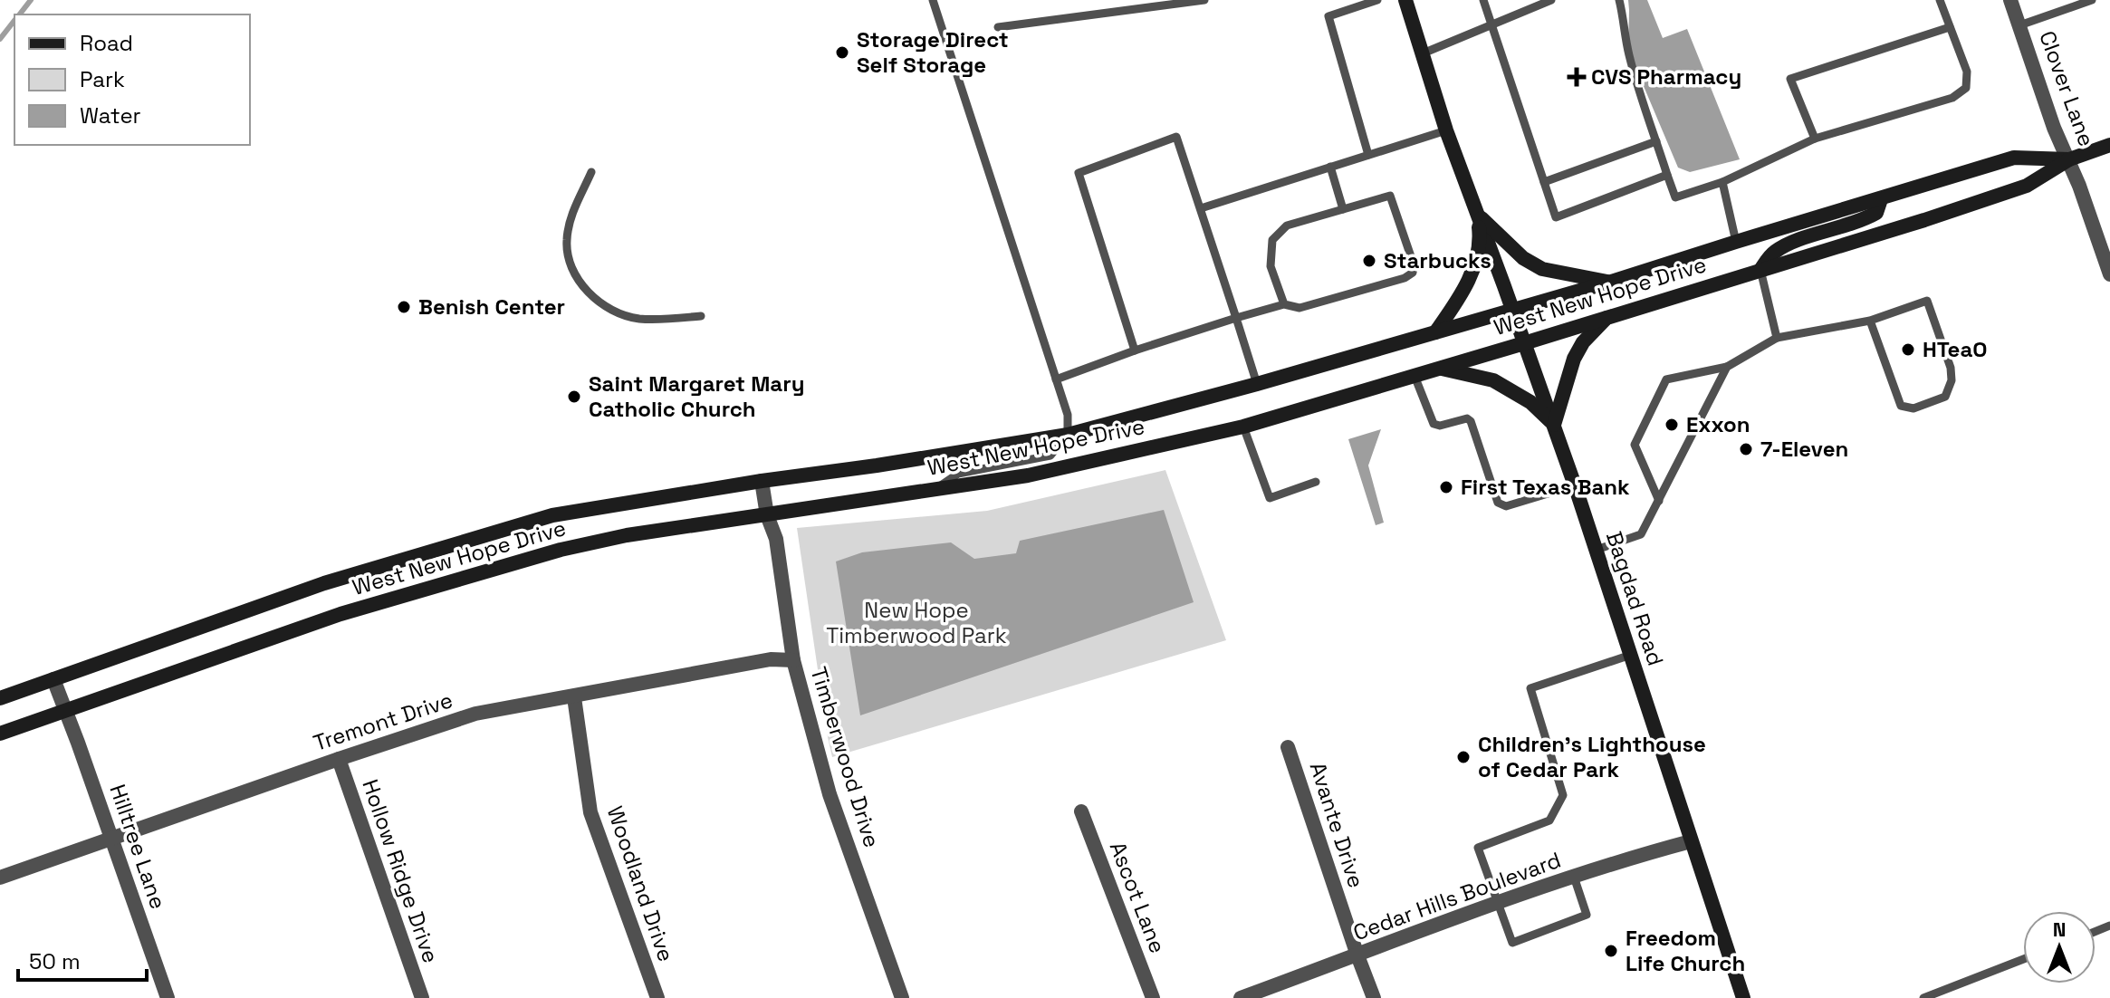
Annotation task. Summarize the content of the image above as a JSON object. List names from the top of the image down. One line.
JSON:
{"streets":{"main road":["West New Hope Drive","Bagdad Road"],"street":["Clover Lane","Tremont Drive","Timberwood Drive","Avante Drive","Hilltree Lane","Hollow Ridge Drive","Woodland Drive","Cedar Hills Boulevard","Ascot Lane"]},"crossings":[["Clover Lane","West New Hope Drive"],["West New Hope Drive","Bagdad Road"],["West New Hope Drive","Timberwood Drive"],["West New Hope Drive","Hilltree Lane"],["Bagdad Road","Cedar Hills Boulevard"],["Tremont Drive","Timberwood Drive"],["Tremont Drive","Hilltree Lane"],["Tremont Drive","Hollow Ridge Drive"],["Tremont Drive","Woodland Drive"],["Avante Drive","Cedar Hills Boulevard"]],"parks":["New Hope Timberwood Park"],"places":{"other":["Storage Direct Self Storage","Starbucks","Benish Center","HTeaO","Saint Margaret Mary Catholic Church","Exxon","7-Eleven","First Texas Bank","Children's Lighthouse of Cedar Park","Freedom Life Church"],"health":["CVS Pharmacy"]},"legend":["Road","Park","Water"],"scale_bar":"50 m","north":"top"}
